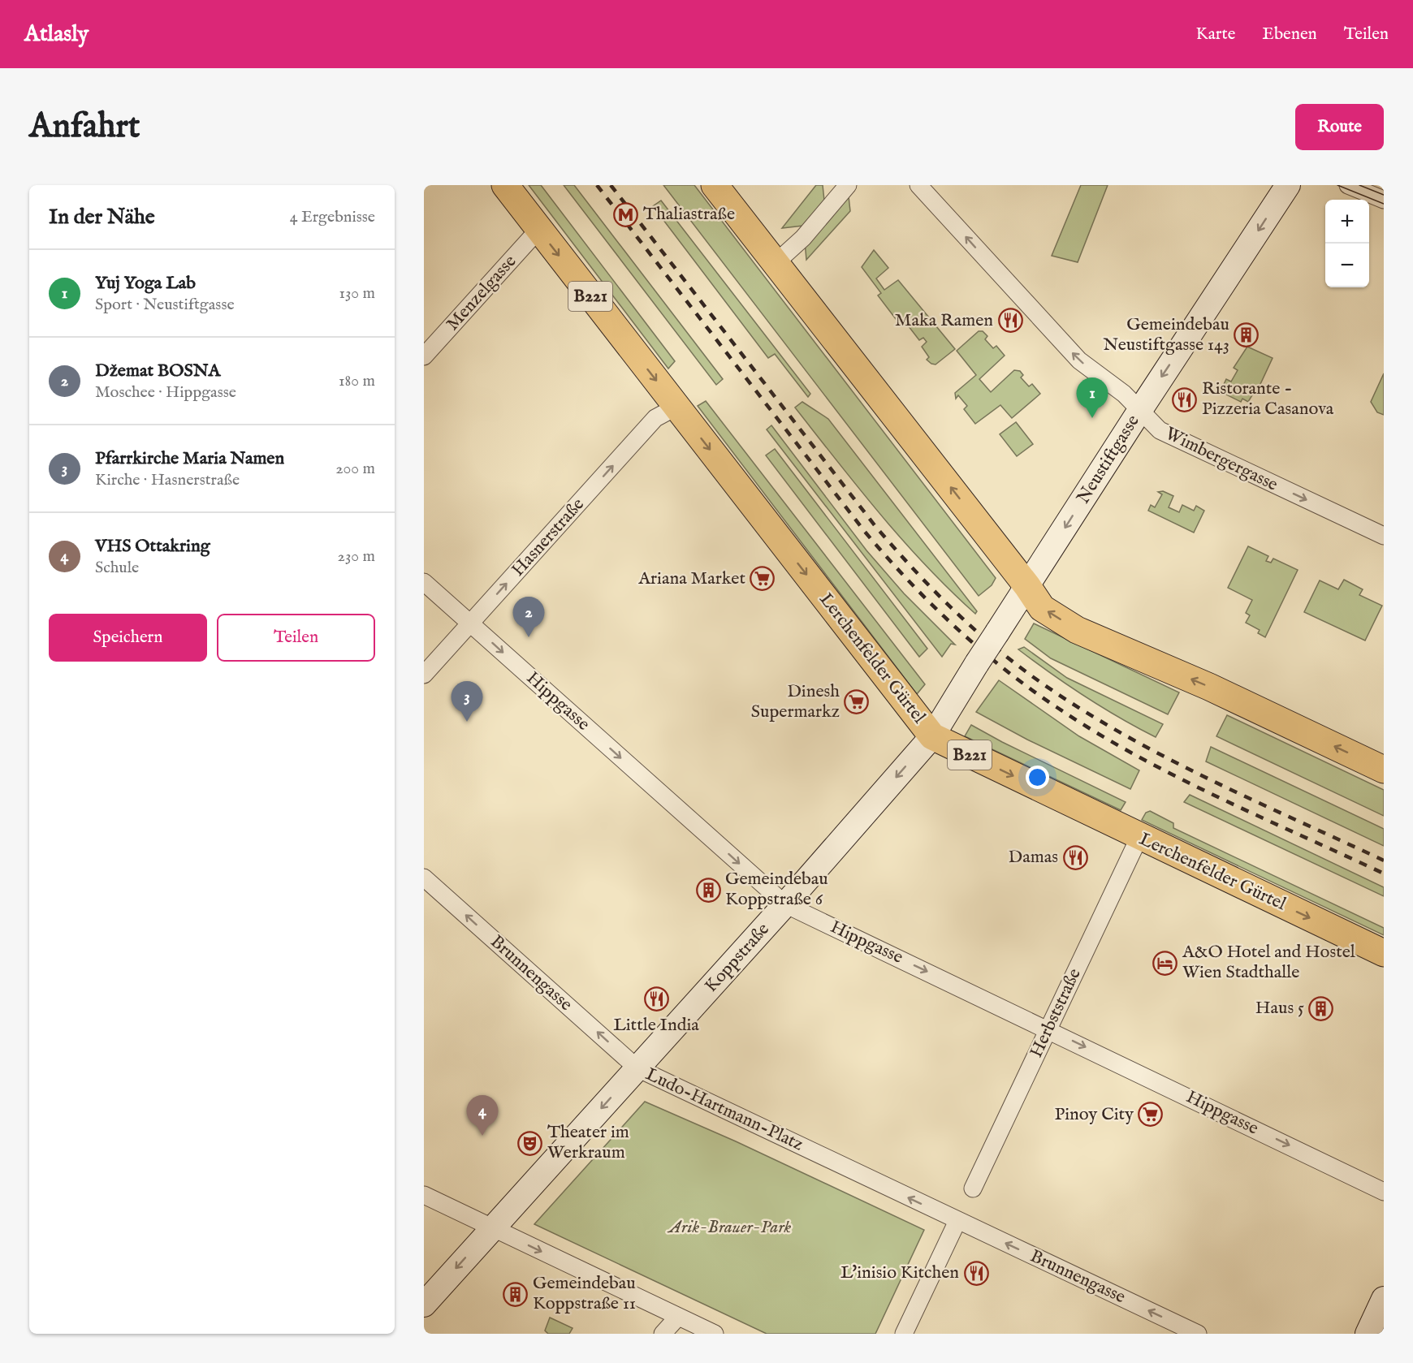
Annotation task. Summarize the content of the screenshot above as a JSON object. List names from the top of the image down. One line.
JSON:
{"streets":{"main road":["B221","Neustiftgasse","Lerchenfelder Gürtel","Koppstraße","Ludo-Hartmann-Platz"],"street":["Menzelgasse","Wimbergergasse","Hasnerstraße","Hippgasse","Brunnengasse","Herbststraße"]},"crossings":[["Menzelgasse","Lerchenfelder Gürtel"],["Neustiftgasse","Wimbergergasse"],["Neustiftgasse","Lerchenfelder Gürtel"],["Neustiftgasse","Koppstraße"],["Hasnerstraße","Lerchenfelder Gürtel"],["Hasnerstraße","Hippgasse"],["Lerchenfelder Gürtel","Koppstraße"],["Lerchenfelder Gürtel","Herbststraße"],["Hippgasse","Koppstraße"],["Hippgasse","Herbststraße"],["Koppstraße","Brunnengasse"],["Koppstraße","Ludo-Hartmann-Platz"],["Brunnengasse","Ludo-Hartmann-Platz"]],"one_way":["Neustiftgasse","Hasnerstraße","Hippgasse","Koppstraße","Brunnengasse","Ludo-Hartmann-Platz"],"parks":["Arik-Brauer-Park"],"places":{"metro station":["Thaliastraße"],"restaurant":["Maka Ramen","Ristorante - Pizzeria Casanova","Damas","Little India","L'inisio Kitchen"],"building":["Gemeindebau Neustiftgasse 143","Gemeindebau Koppstraße 6","Haus 5","Gemeindebau Koppstraße 11"],"supermarket":["Ariana Market","Dinesh Supermarkz","Pinoy City"],"hotel":["A&O Hotel and Hostel Wien Stadthalle"],"theatre":["Theater im Werkraum"]},"page":{"header":"Atlasly","nav":["Karte","Ebenen","Teilen"],"buttons":["Route",["Speichern","Teilen"]],"title":"Anfahrt","heading":["In der Nähe","4 Ergebnisse"],"map_buttons":["+","−"],"list":[{"mark":"1","name":"Yuj Yoga Lab","note":"Sport · Neustiftgasse","value":"130 m"},{"mark":"2","name":"Džemat BOSNA","note":"Moschee · Hippgasse","value":"180 m"},{"mark":"3","name":"Pfarrkirche Maria Namen","note":"Kirche · Hasnerstraße","value":"200 m"},{"mark":"4","name":"VHS Ottakring","note":"Schule","value":"230 m"}],"pins":["1","2","3","4"]}}
